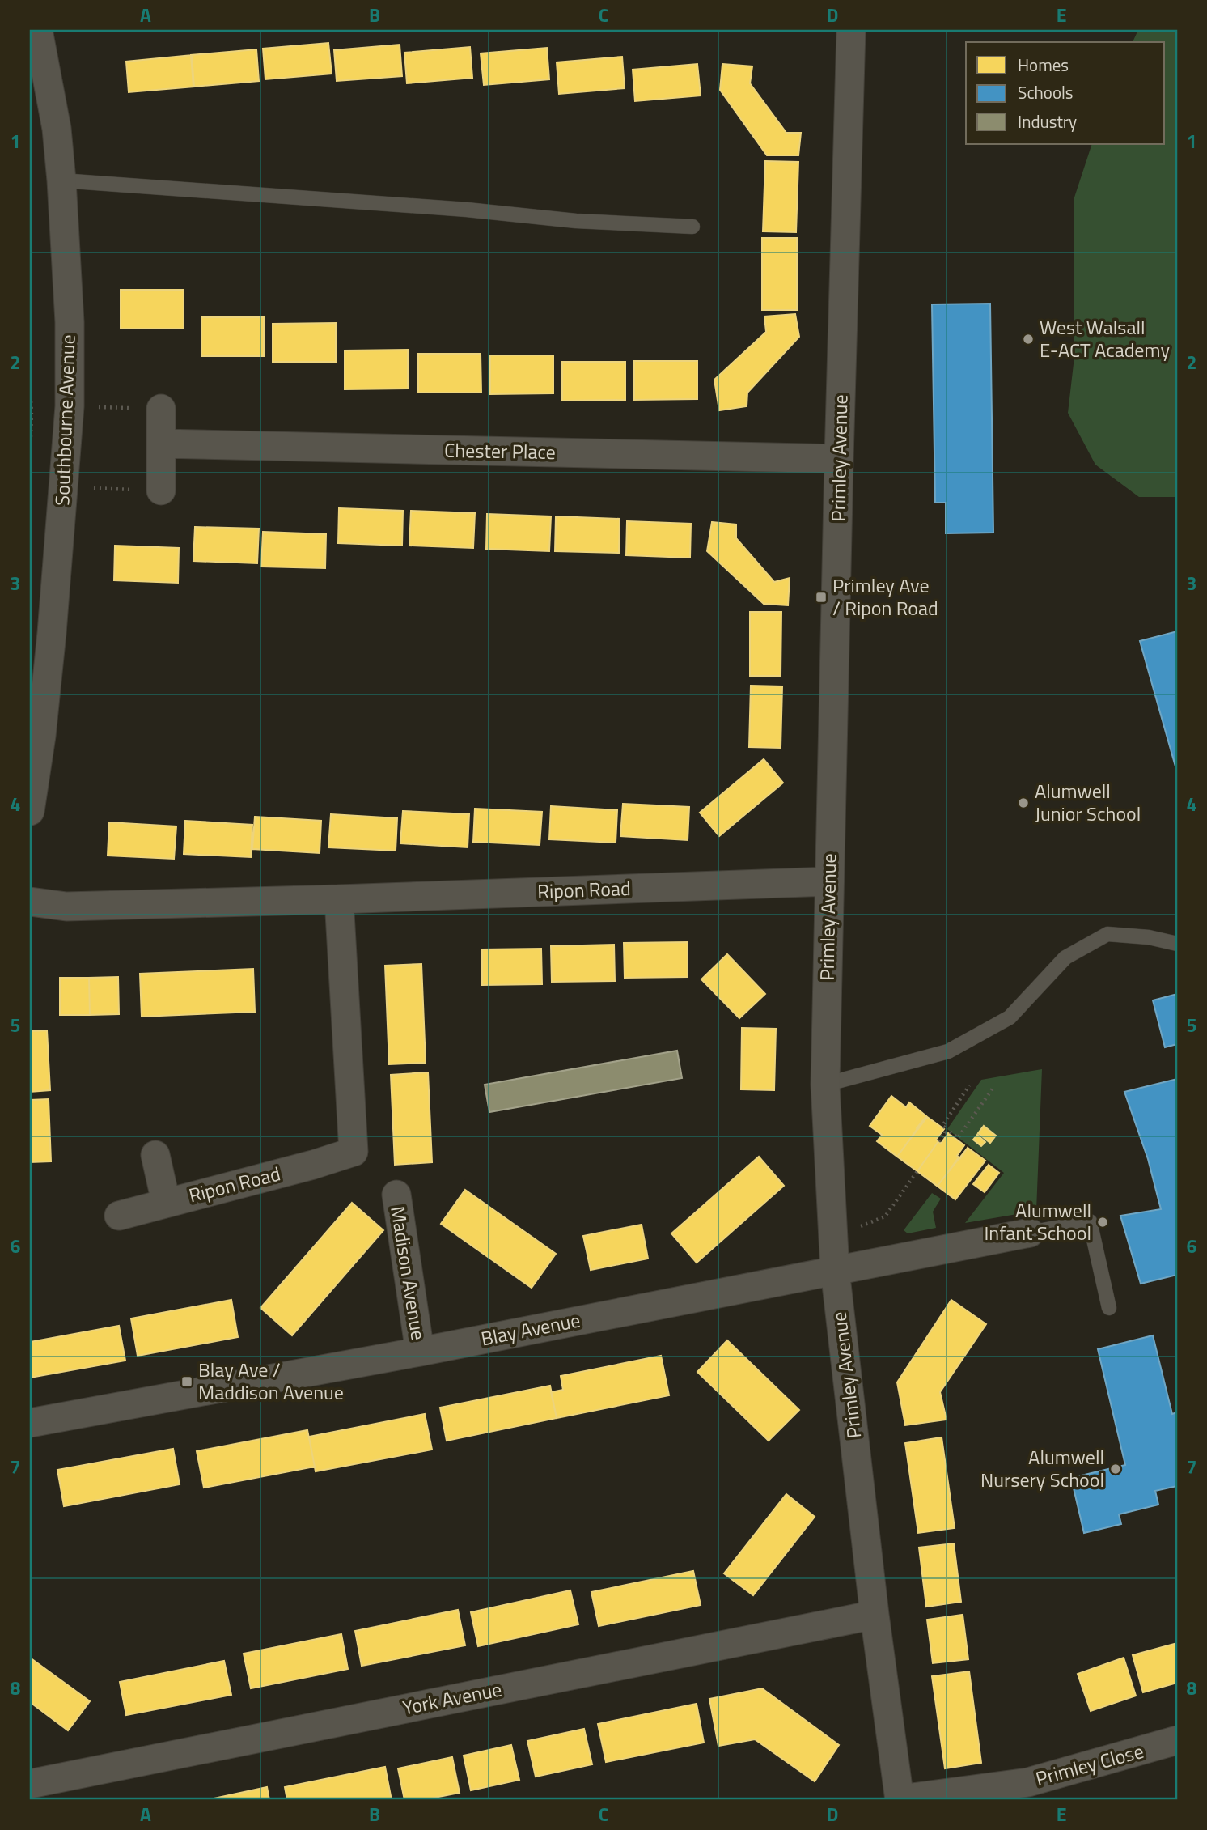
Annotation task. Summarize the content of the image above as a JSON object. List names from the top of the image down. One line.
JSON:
{"streets":{"street":["Southbourne Avenue","Chester Place","Primley Avenue","Ripon Road","Madison Avenue","Blay Avenue","York Avenue","Primley Close"]},"crossings":[["Chester Place","Primley Avenue"],["Primley Avenue","Ripon Road"],["Primley Avenue","Blay Avenue"],["Primley Avenue","York Avenue"],["Primley Avenue","Primley Close"],["Madison Avenue","Blay Avenue"]],"places":{"other":["West Walsall E-ACT Academy","Alumwell Junior School","Alumwell Infant School","Alumwell Nursery School"],"transit":["Primley Ave / Ripon Road","Blay Ave / Maddison Avenue"]},"legend":["Homes","Schools","Industry"],"grid":{"columns":["A","B","C","D","E"],"rows":["1","2","3","4","5","6","7","8"]}}
